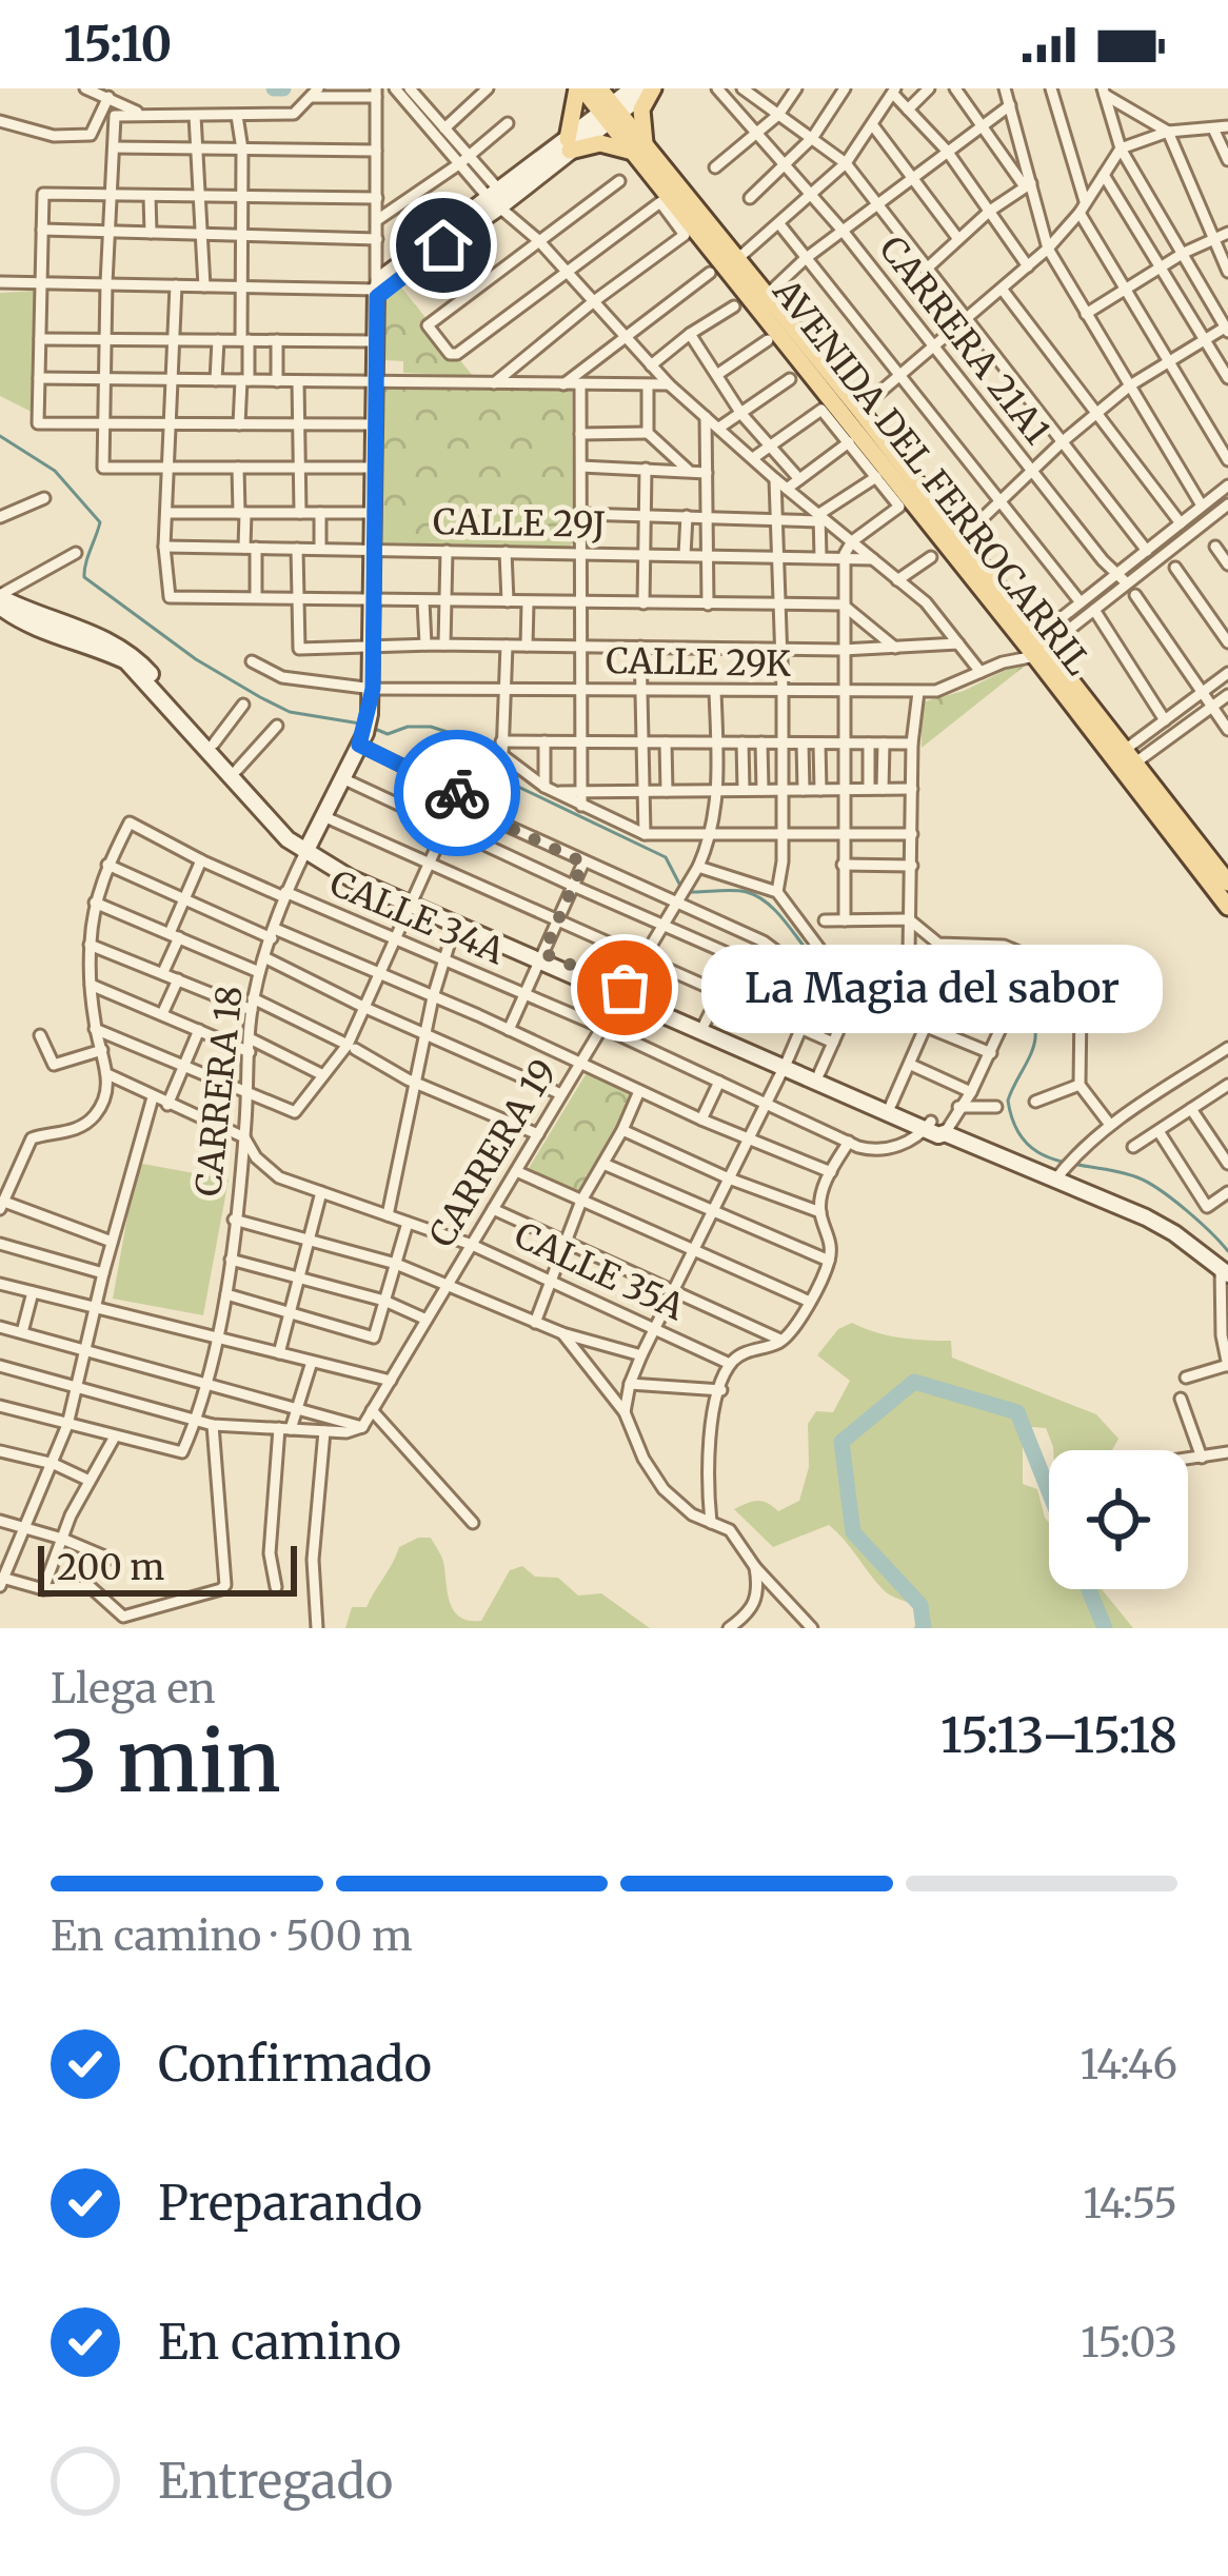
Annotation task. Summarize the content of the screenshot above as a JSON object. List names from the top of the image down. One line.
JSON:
{"streets":{"main road":["AVENIDA DEL FERROCARRIL","CARRERA 18"],"street":["CARRERA 21A1","CALLE 29J","CALLE 29K","CALLE 34A","CARRERA 19","CALLE 35A"]},"crossings":[["AVENIDA DEL FERROCARRIL","CALLE 29K"],["CALLE 29J","CARRERA 18"],["CALLE 29K","CARRERA 18"],["CALLE 29K","CARRERA 19"],["CALLE 34A","CARRERA 18"],["CALLE 34A","CARRERA 19"],["CARRERA 18","CALLE 35A"],["CARRERA 19","CALLE 35A"]],"places":["La Magia del sabor"],"scale_bar":"200 m","page":{"status":"15:10","bubble":"La Magia del sabor","scale":"200 m","heading":["3 min","Llega en","15:13–15:18"],"bar":"En camino · 500 m","list":[["Confirmado","14:46"],["Preparando","14:55"],["En camino","15:03"],"Entregado"]}}
